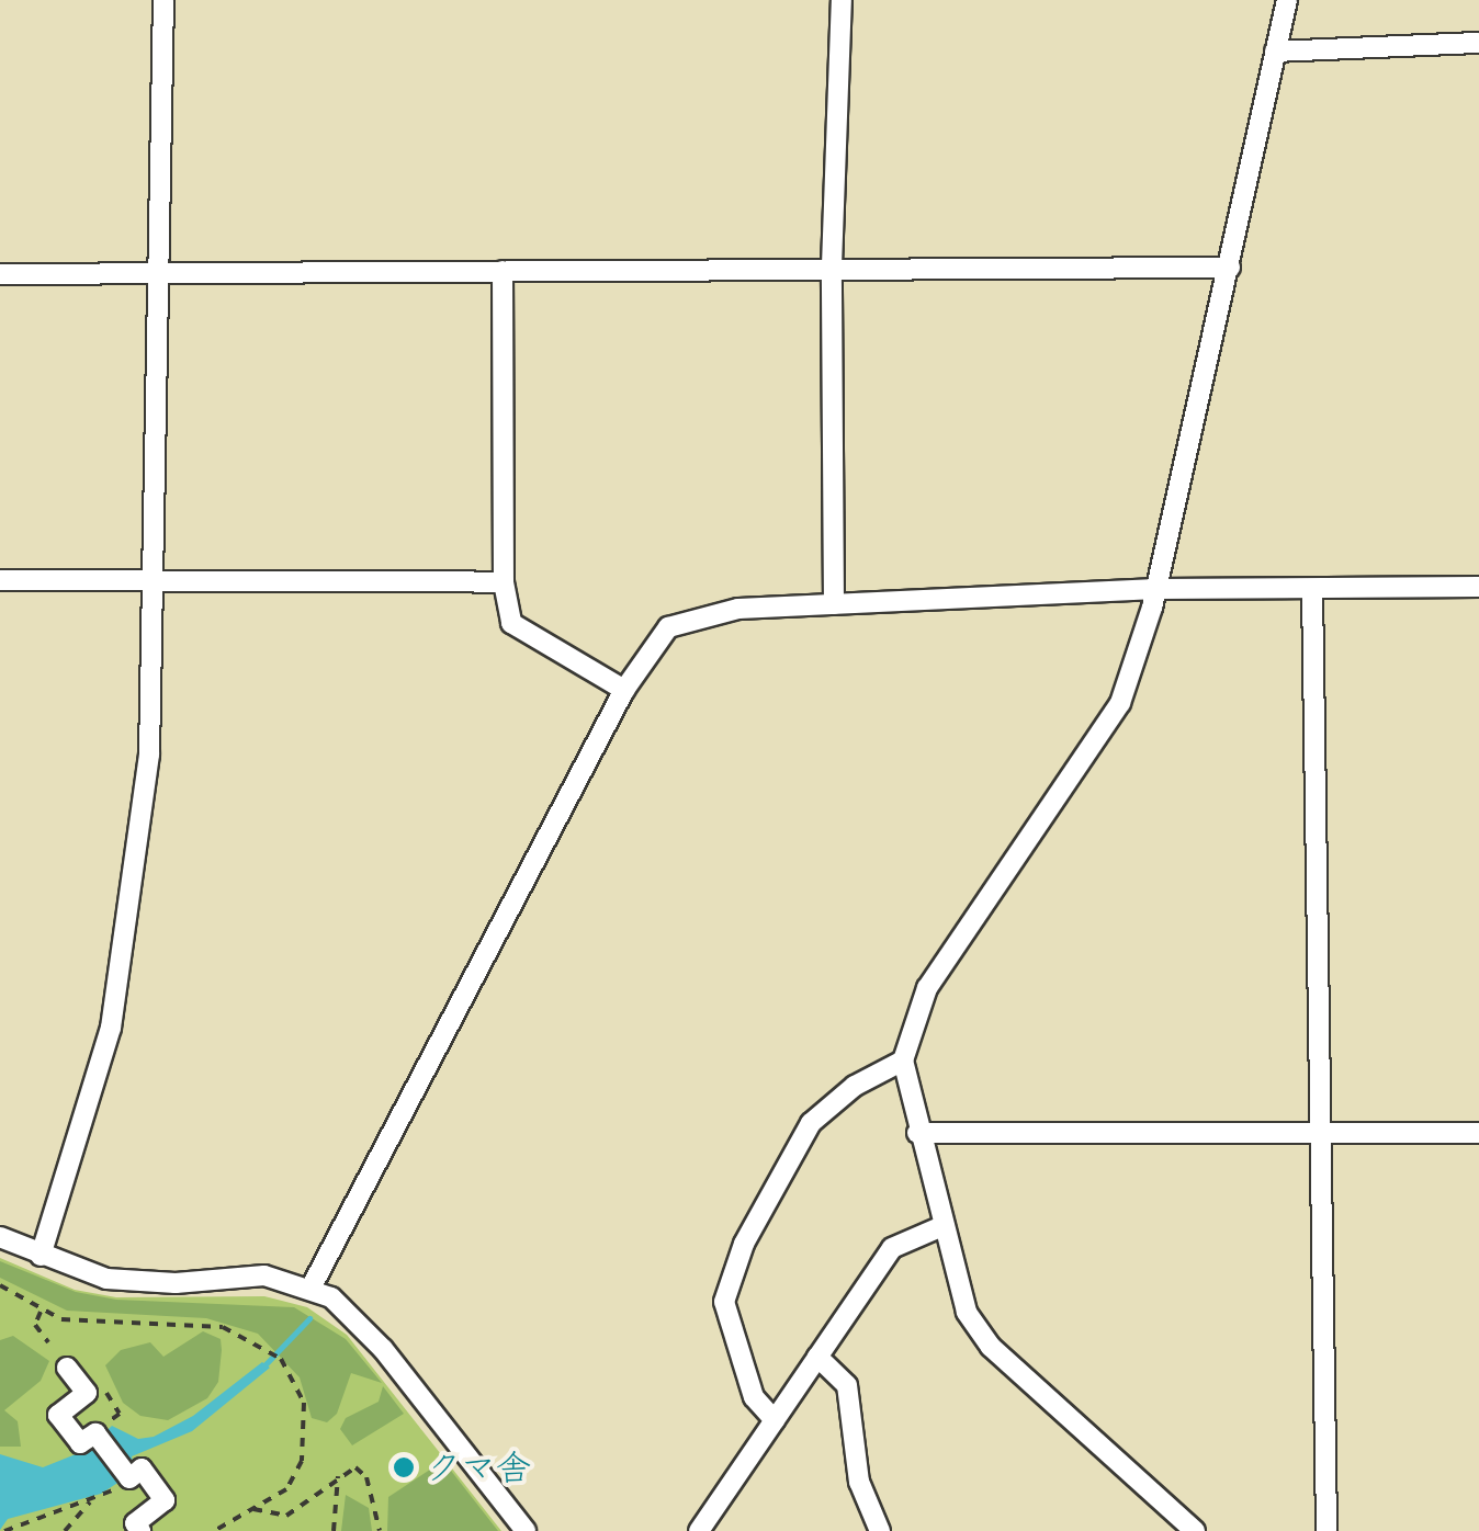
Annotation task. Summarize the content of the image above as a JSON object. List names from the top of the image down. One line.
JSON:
{"places":["クマ舎"]}
